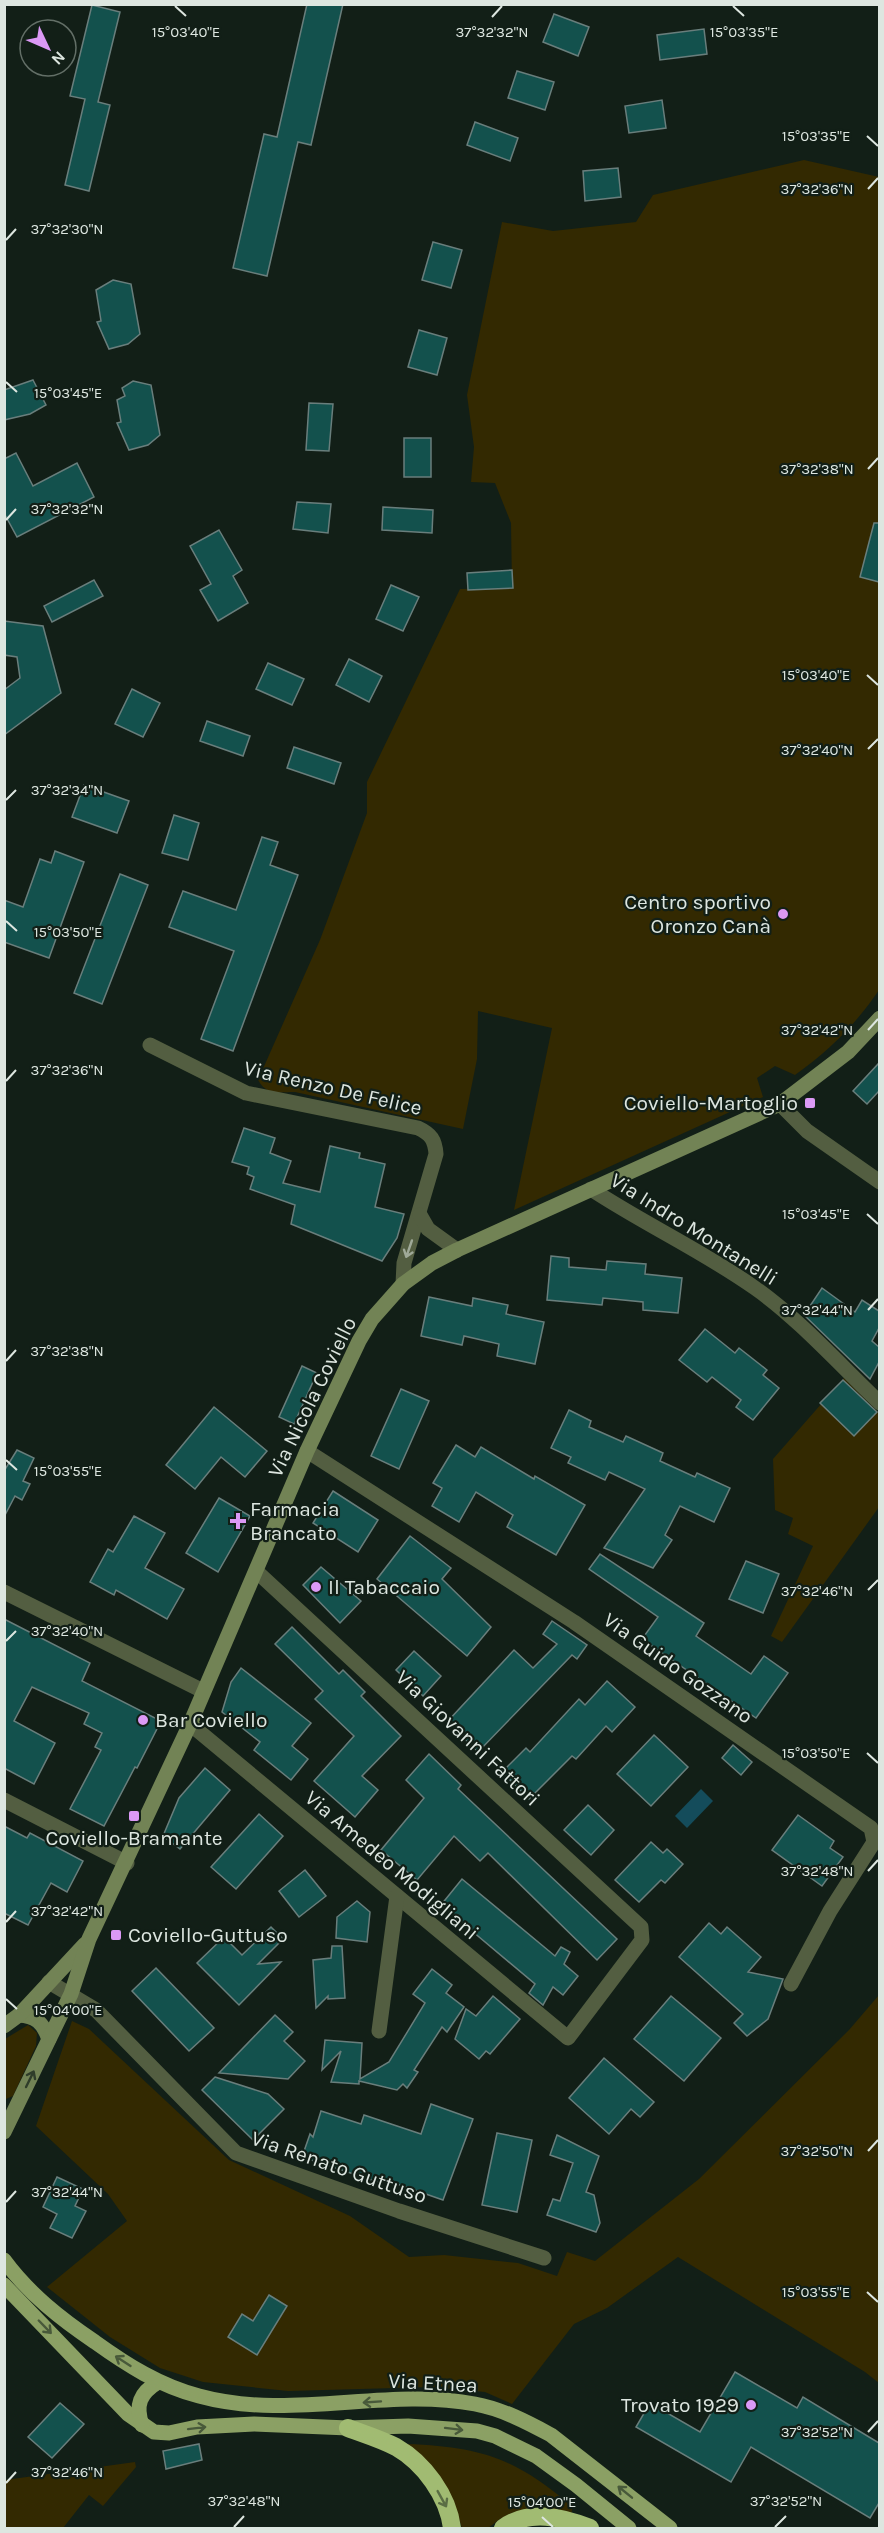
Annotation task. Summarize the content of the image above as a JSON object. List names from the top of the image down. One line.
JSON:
{"streets":{"main road":["Via Nicola Coviello","Via Etnea"],"street":["Via Renzo De Felice","Via Indro Montanelli","Via Guido Gozzano","Via Giovanni Fattori","Via Amedeo Modigliani","Via Renato Guttuso"]},"crossings":[["Via Indro Montanelli","Via Nicola Coviello"],["Via Nicola Coviello","Via Guido Gozzano"],["Via Nicola Coviello","Via Giovanni Fattori"],["Via Nicola Coviello","Via Amedeo Modigliani"],["Via Giovanni Fattori","Via Amedeo Modigliani"]],"places":{"other":["Centro sportivo Oronzo Canà","Il Tabaccaio","Bar Coviello","Trovato 1929"],"transit":["Coviello-Martoglio","Coviello-Bramante","Coviello-Guttuso"],"health":["Farmacia Brancato"]},"north":"bottom right","coordinates":["15°03'40\"E","15°03'35\"E","37°32'32\"N","37°32'36\"N","37°32'30\"N","15°03'45\"E","37°32'38\"N","37°32'40\"N","37°32'34\"N","15°03'50\"E","37°32'42\"N","37°32'44\"N","15°03'55\"E","37°32'46\"N","37°32'48\"N","15°04'00\"E","37°32'50\"N","37°32'52\"N"]}
